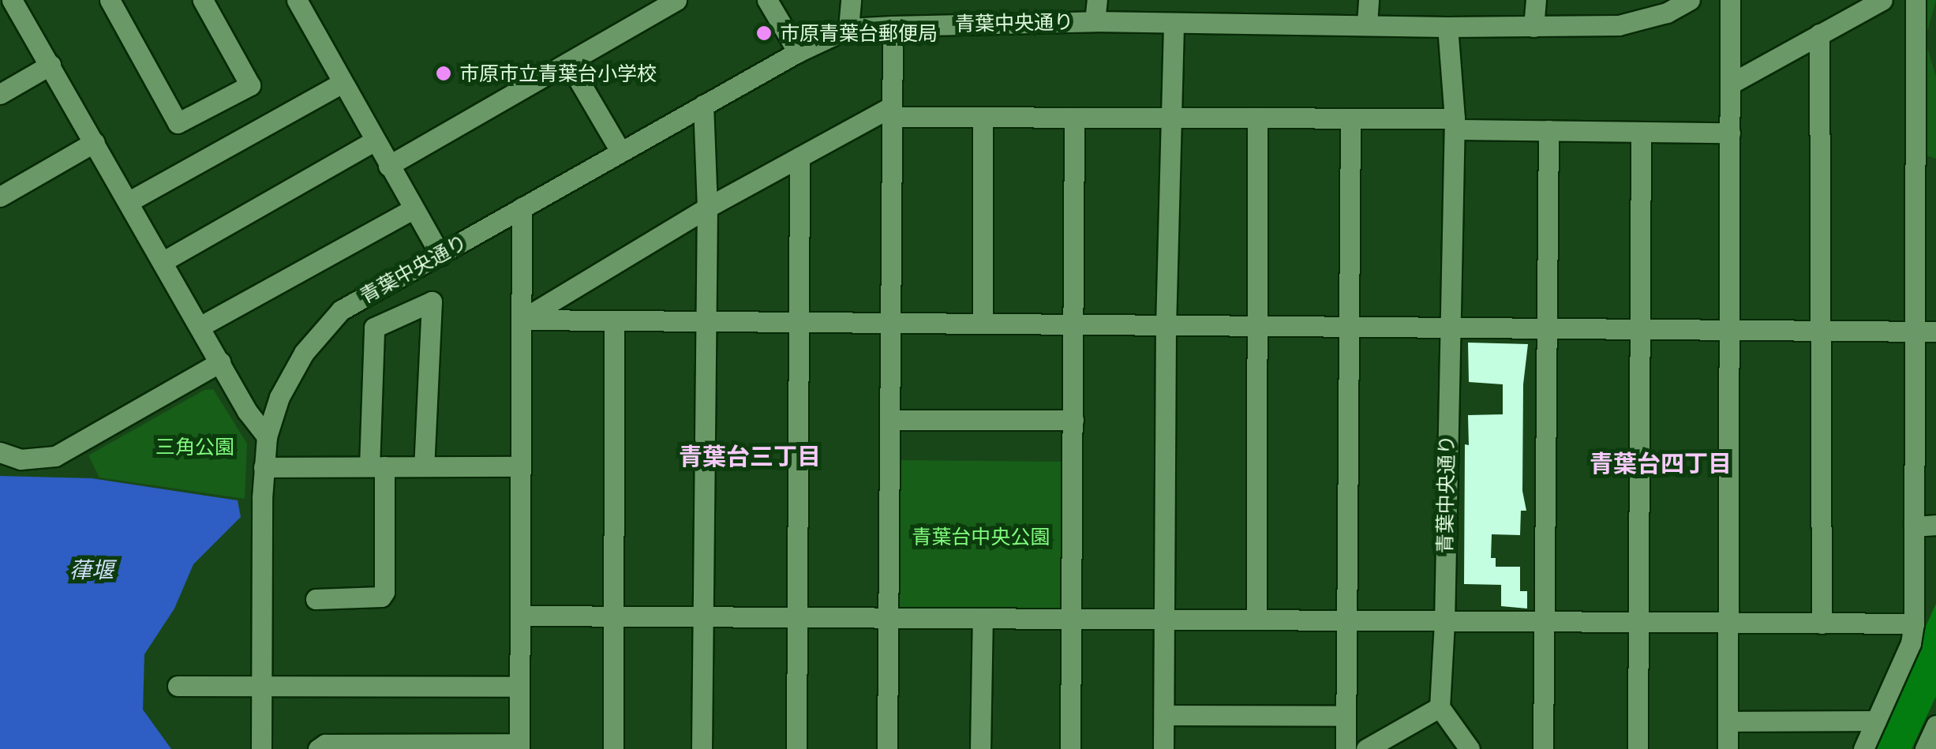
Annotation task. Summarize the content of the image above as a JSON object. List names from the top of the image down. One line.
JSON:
{"streets":{"street":["青葉中央通り"]},"districts":["青葉台三丁目","青葉台四丁目"],"water":["葎堰"],"parks":["三角公園","青葉台中央公園"],"places":["市原青葉台郵便局","市原市立青葉台小学校"]}
